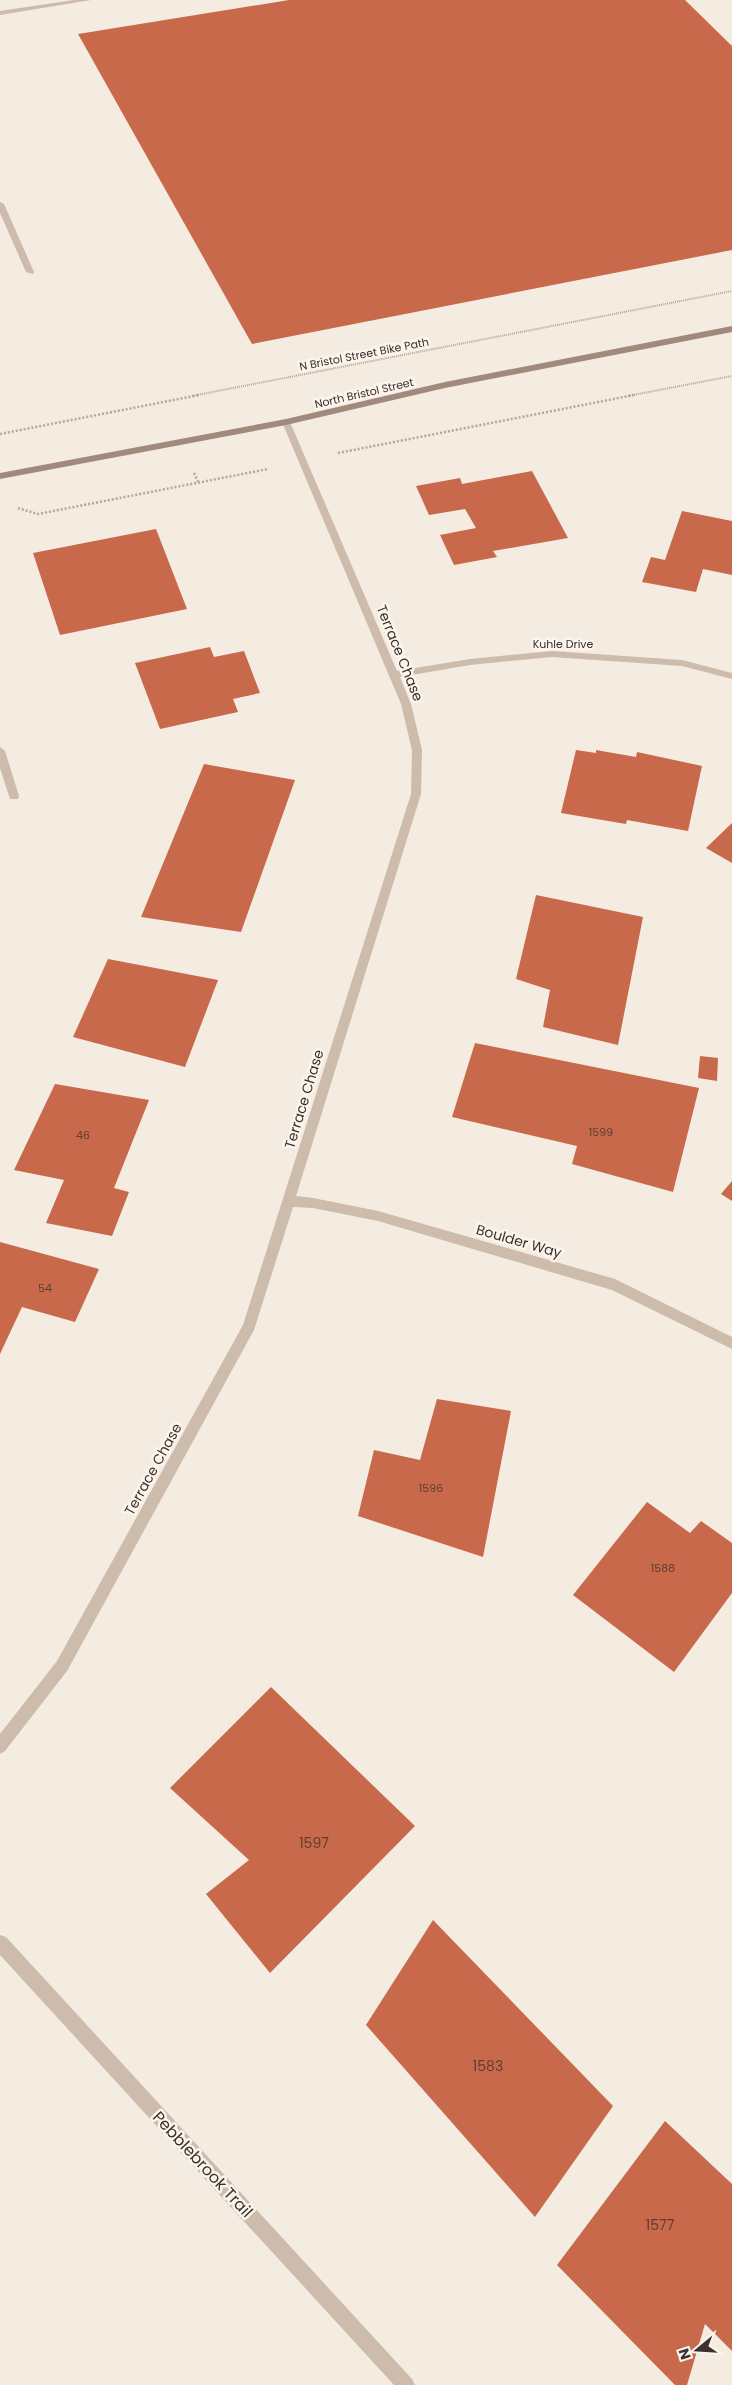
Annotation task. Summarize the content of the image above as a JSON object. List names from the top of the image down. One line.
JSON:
{"streets":{"street":["North Bristol Street","Kuhle Drive","Terrace Chase","Boulder Way","Pebblebrook Trail"],"path":["N Bristol Street Bike Path"]},"crossings":[["North Bristol Street","Terrace Chase"],["Kuhle Drive","Terrace Chase"],["Terrace Chase","Boulder Way"]],"house_numbers":["1599","46","54","1596","1588","1597","1583","1577"],"north":"left"}
